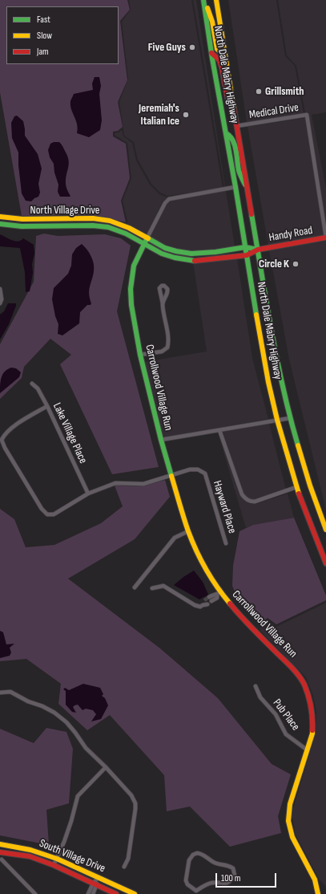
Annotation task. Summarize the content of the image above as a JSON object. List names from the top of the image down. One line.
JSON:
{"streets":{"street":["North Dale Mabry Highway","Medical Drive","North Village Drive","Handy Road","Carrollwood Village Run","Lake Village Place","Hayward Place","Pub Place","South Village Drive"]},"crossings":[["North Dale Mabry Highway","Medical Drive"],["North Dale Mabry Highway","North Village Drive"],["North Dale Mabry Highway","Handy Road"],["Medical Drive","Handy Road"],["North Village Drive","Handy Road"],["North Village Drive","Carrollwood Village Run"],["Carrollwood Village Run","Hayward Place"],["Carrollwood Village Run","Pub Place"]],"places":["Five Guys","Grillsmith","Jeremiah's Italian Ice","Circle K"],"legend":["Fast","Slow","Jam"],"scale_bar":"100 m"}
